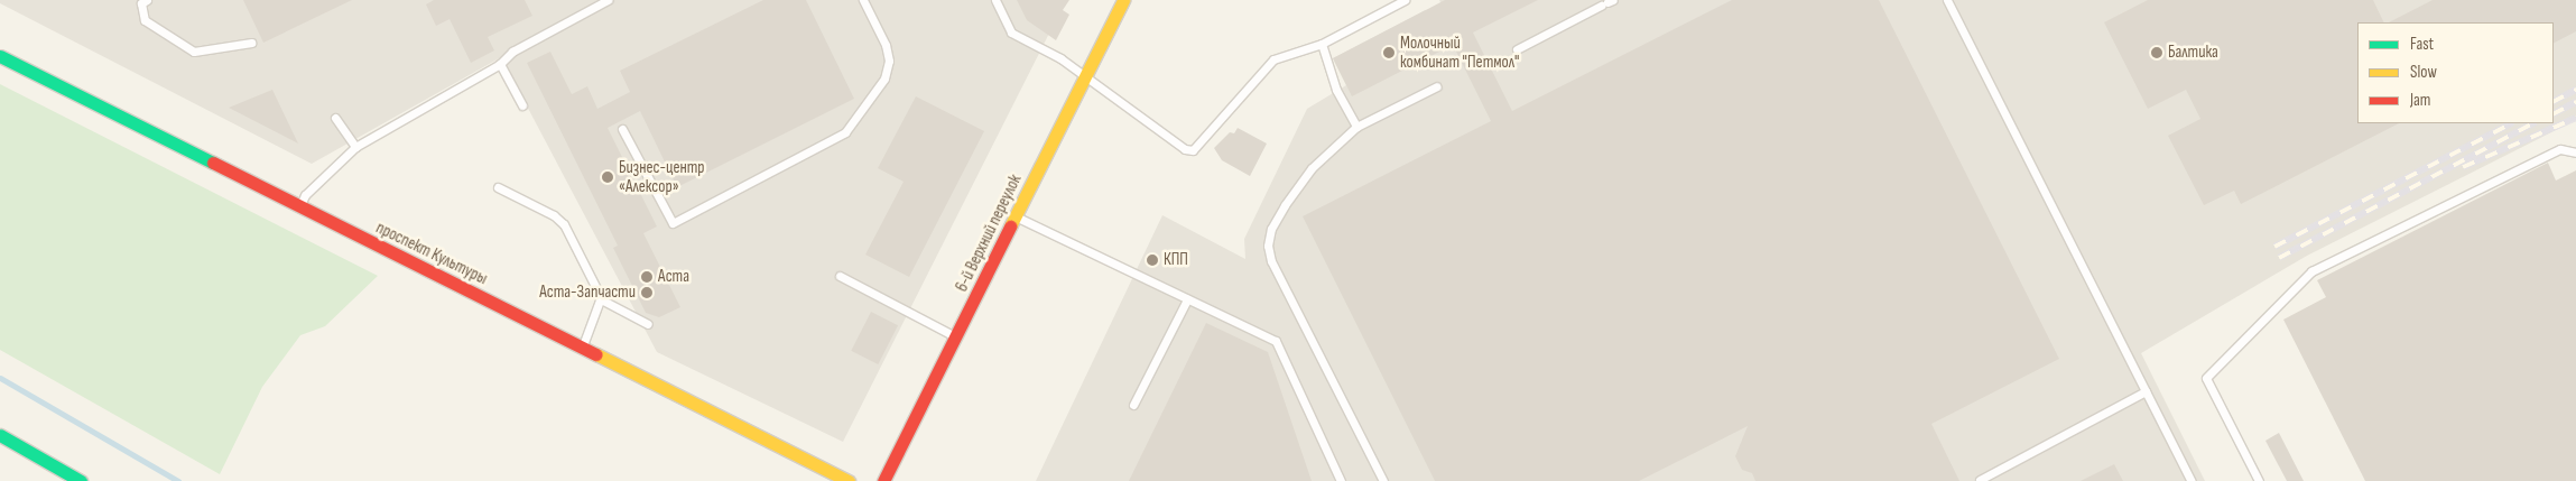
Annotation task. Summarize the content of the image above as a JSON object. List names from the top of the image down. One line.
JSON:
{"streets":{"main road":["6-й Верхний переулок","проспект Культуры"]},"places":["Молочный комбинат \"Петмол\"","Балтика","Бизнес-центр «Алексор»","КПП","Аста","Аста-Запчасти"],"legend":["Fast","Slow","Jam"]}
